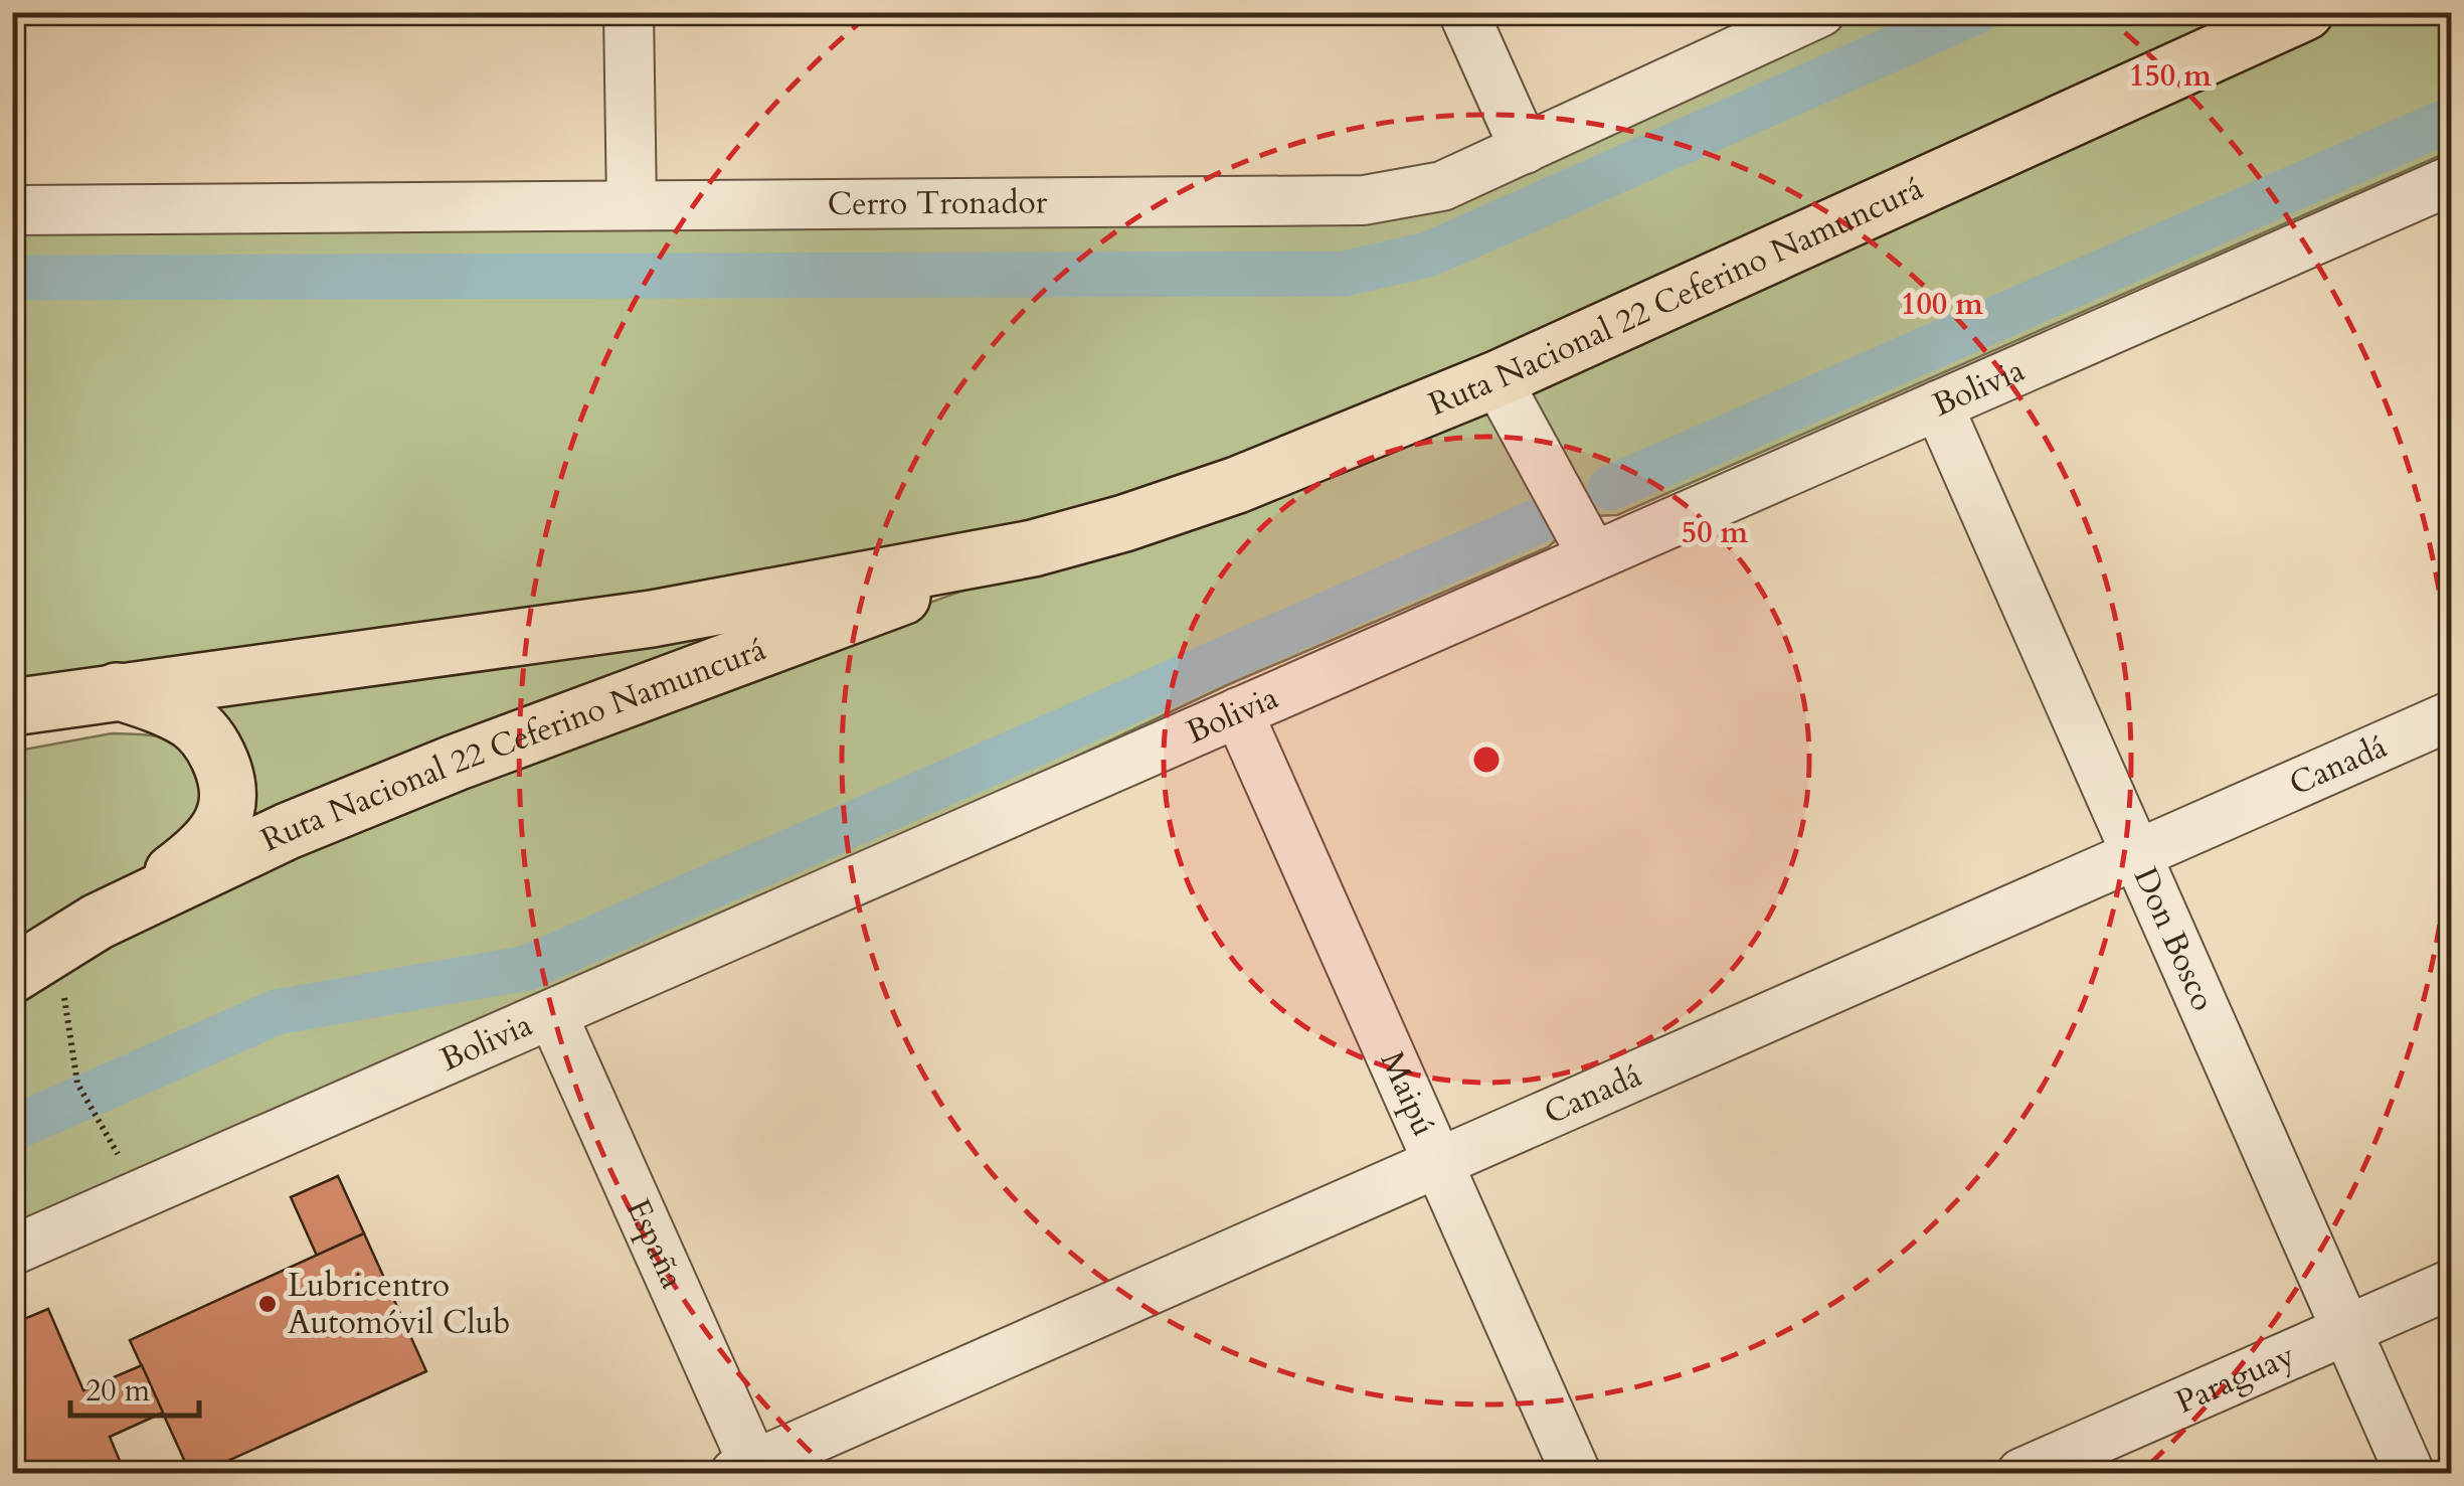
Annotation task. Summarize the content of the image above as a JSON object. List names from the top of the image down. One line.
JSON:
{"streets":{"highway":["Ruta Nacional 22 Ceferino Namuncurá"],"street":["Cerro Tronador","Bolivia","Canadá","Don Bosco","Maipú","España","Paraguay"]},"crossings":[["Bolivia","Don Bosco"],["Bolivia","Maipú"],["Bolivia","España"],["Canadá","Don Bosco"],["Canadá","Maipú"],["Canadá","España"],["Don Bosco","Paraguay"]],"places":["Lubricentro Automóvil Club"],"scale_bar":"20 m","rings":["150 m","100 m","50 m"]}
